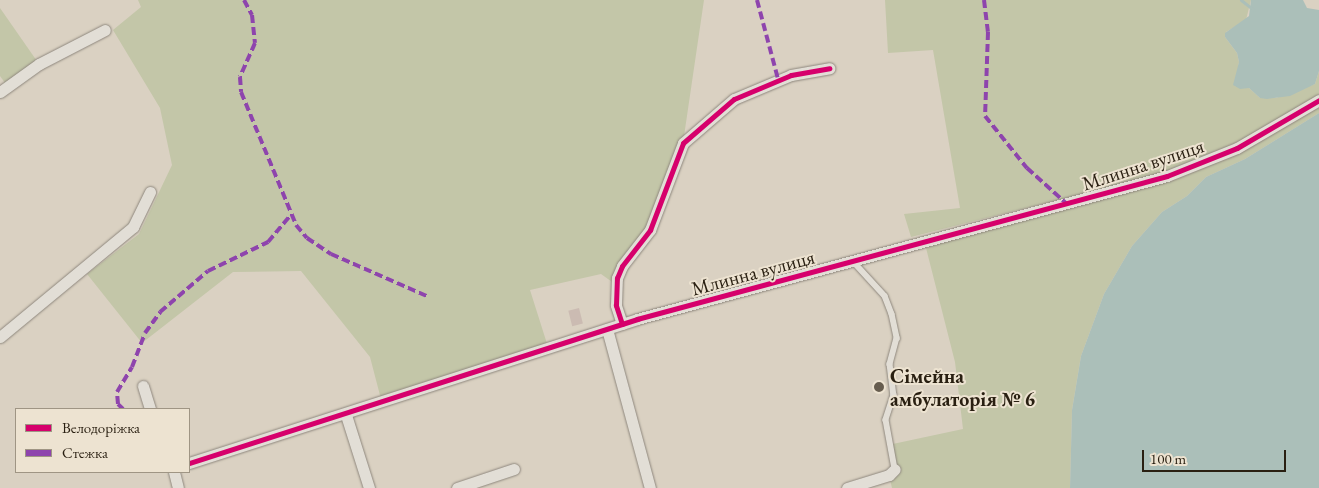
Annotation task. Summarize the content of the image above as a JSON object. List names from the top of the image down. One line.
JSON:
{"streets":{"street":["Млинна вулиця"]},"places":["Сімейна амбулаторія № 6"],"legend":["Велодоріжка","Стежка"],"scale_bar":"100 m"}
